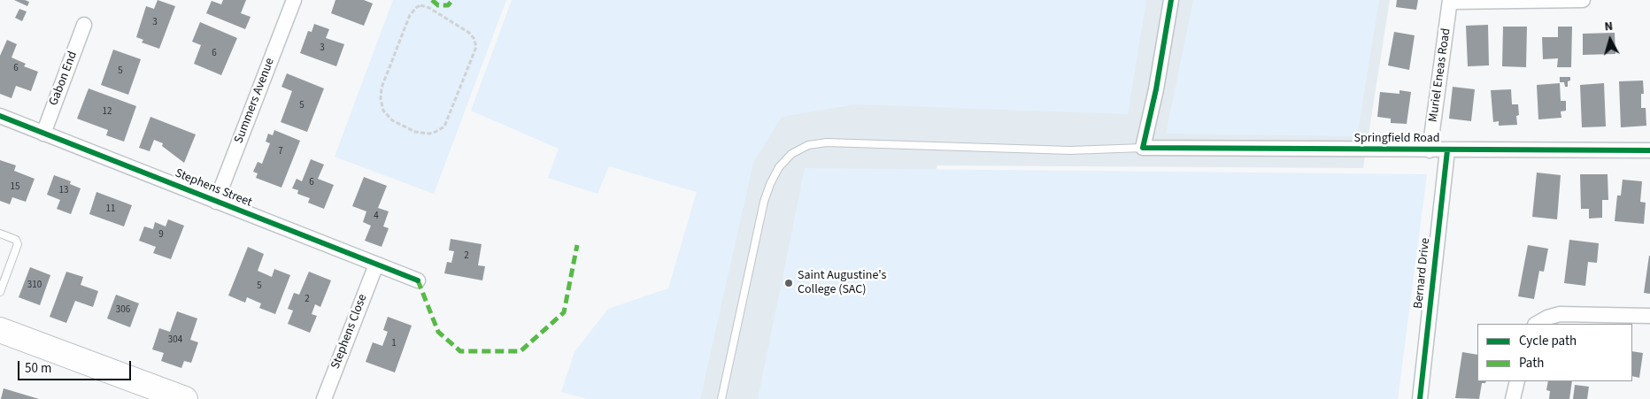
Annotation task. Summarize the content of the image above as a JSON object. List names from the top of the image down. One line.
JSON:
{"streets":{"street":["Muriel Eneas Road","Gabon End","Summers Avenue","Springfield Road","Stephens Street","Bernard Drive","Stephens Close"]},"crossings":[["Muriel Eneas Road","Springfield Road"],["Gabon End","Stephens Street"],["Summers Avenue","Stephens Street"],["Springfield Road","Bernard Drive"],["Stephens Street","Stephens Close"]],"places":["Saint Augustine's College (SAC)"],"house_numbers":["3","3","6","6","5","5","12","7","6","15","13","11","4","9","2","310","5","2","306","304","1"],"legend":["Cycle path","Path"],"scale_bar":"50 m","north":"top"}
